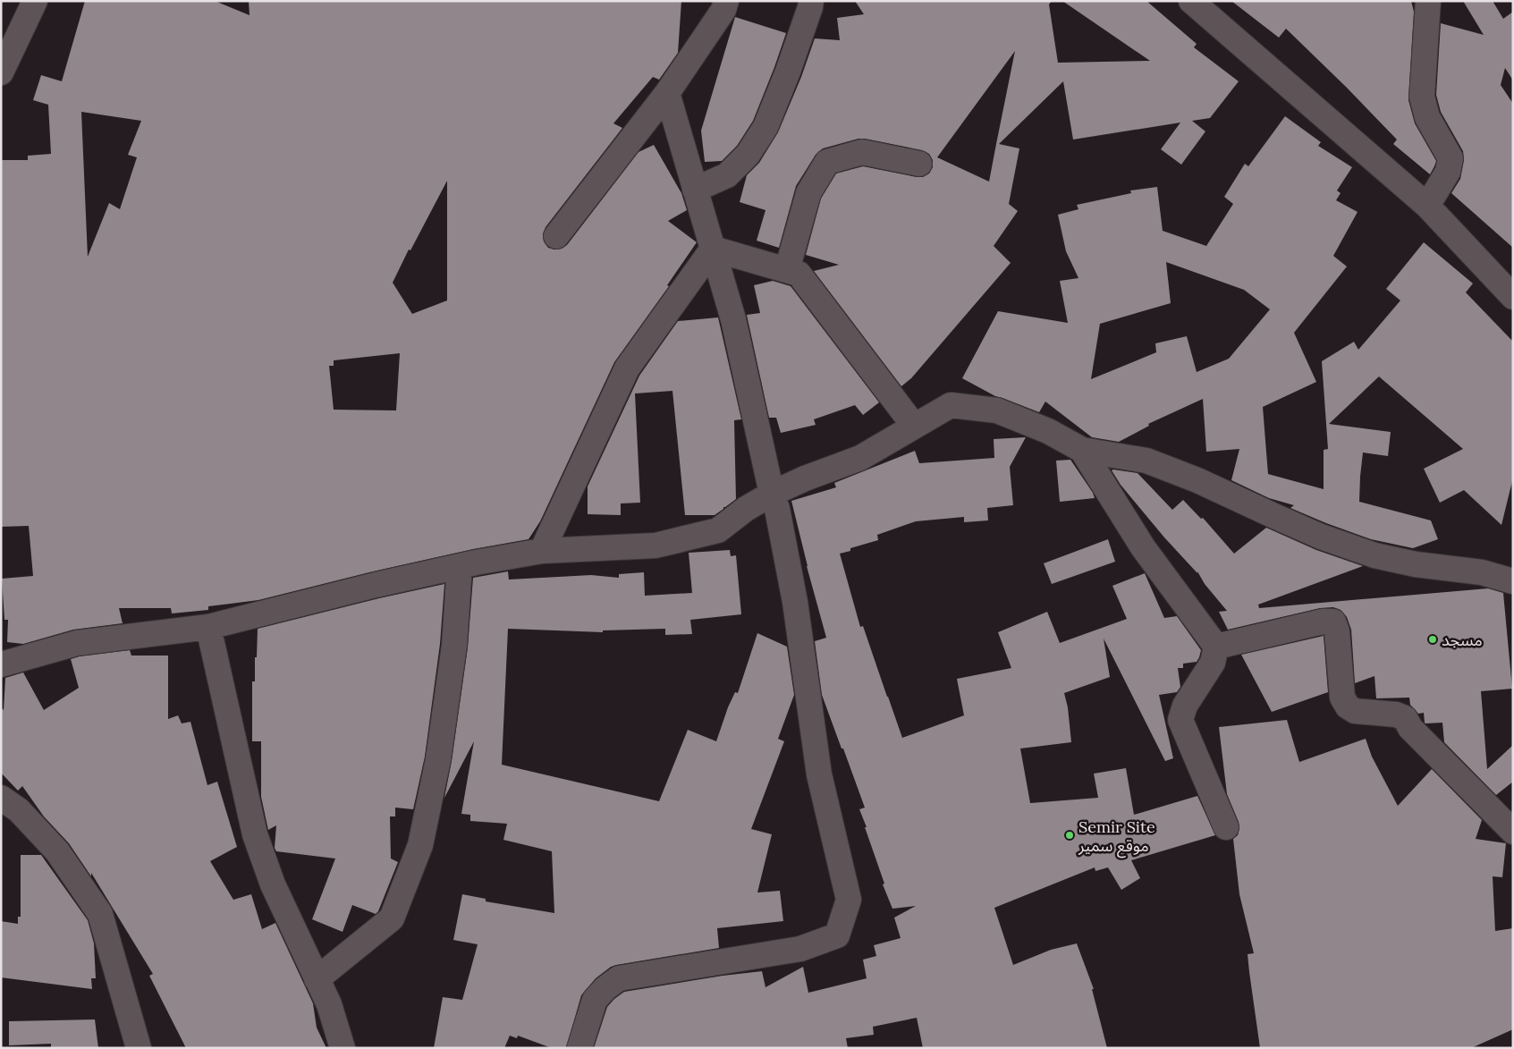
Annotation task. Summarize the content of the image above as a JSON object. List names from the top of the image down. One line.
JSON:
{"places":["مسجد","Semir Site موقع سمير"]}
